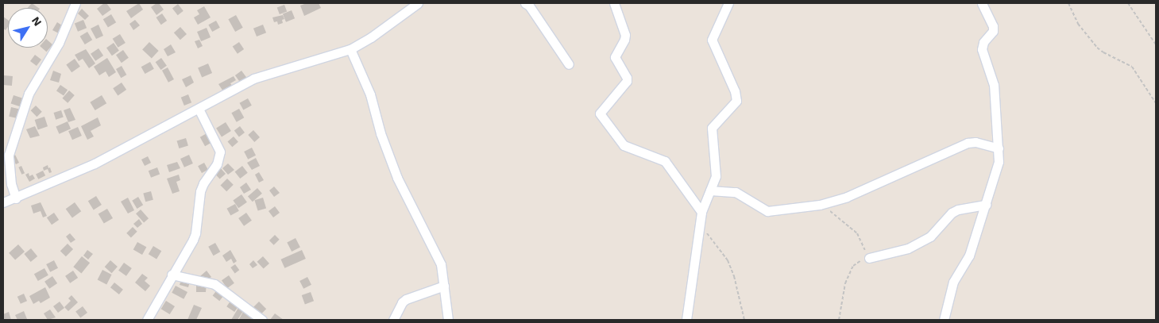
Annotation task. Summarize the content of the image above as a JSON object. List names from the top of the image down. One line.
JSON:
{"north":"top right"}
